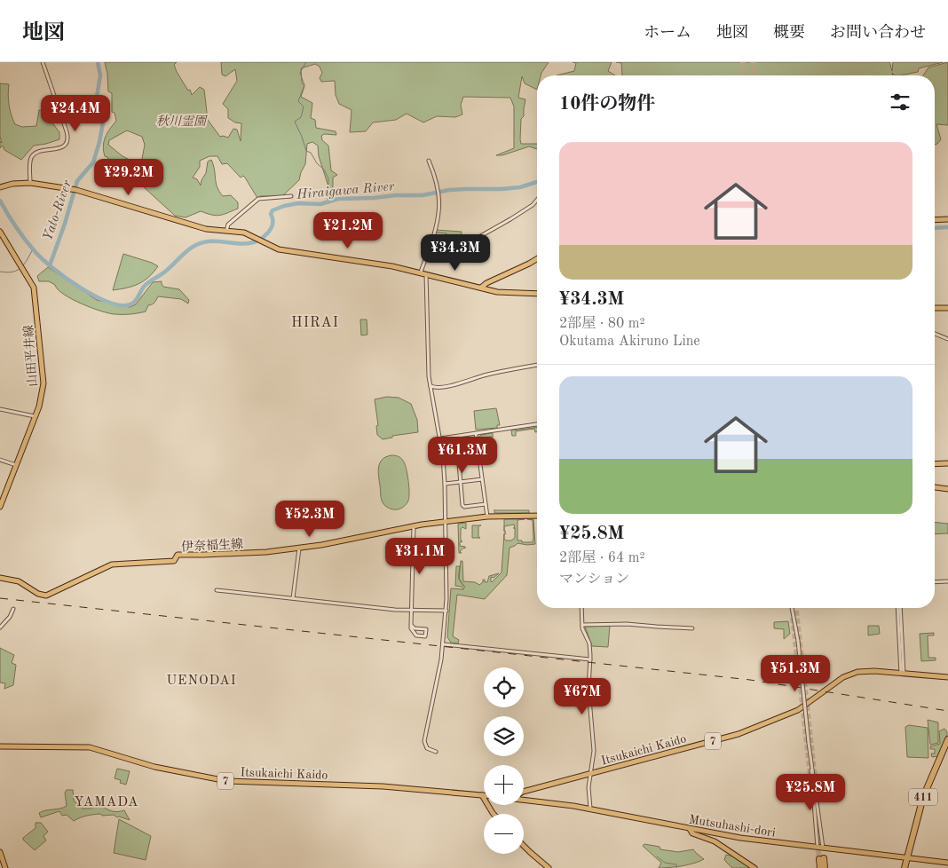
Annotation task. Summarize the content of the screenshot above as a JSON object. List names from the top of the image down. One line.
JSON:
{"streets":{"highway":["411"],"main road":["山田平井線","伊奈福生線","7","Itsukaichi Kaido","Mutsuhashi-dori"]},"crossings":[["7","Mutsuhashi-dori"],["411","Mutsuhashi-dori"]],"districts":["HIRAI","UENODAI","YAMADA"],"water":["Hiraigawa River","Yato-River"],"parks":["秋川霊園"],"page":{"header":"地図","nav":["ホーム","地図","概要","お問い合わせ"],"heading":"10件の物件","price":["¥24.4M","¥29.2M","¥21.2M","¥34.3M","¥61.3M","¥52.3M","¥31.1M","¥51.3M","¥67M","¥25.8M"],"list":[{"name":"¥34.3M","note":"2部屋 · 80 m² · Okutama Akiruno Line"},{"name":"¥25.8M","note":"2部屋 · 64 m² · マンション"}],"map_buttons":["+","−"]}}
